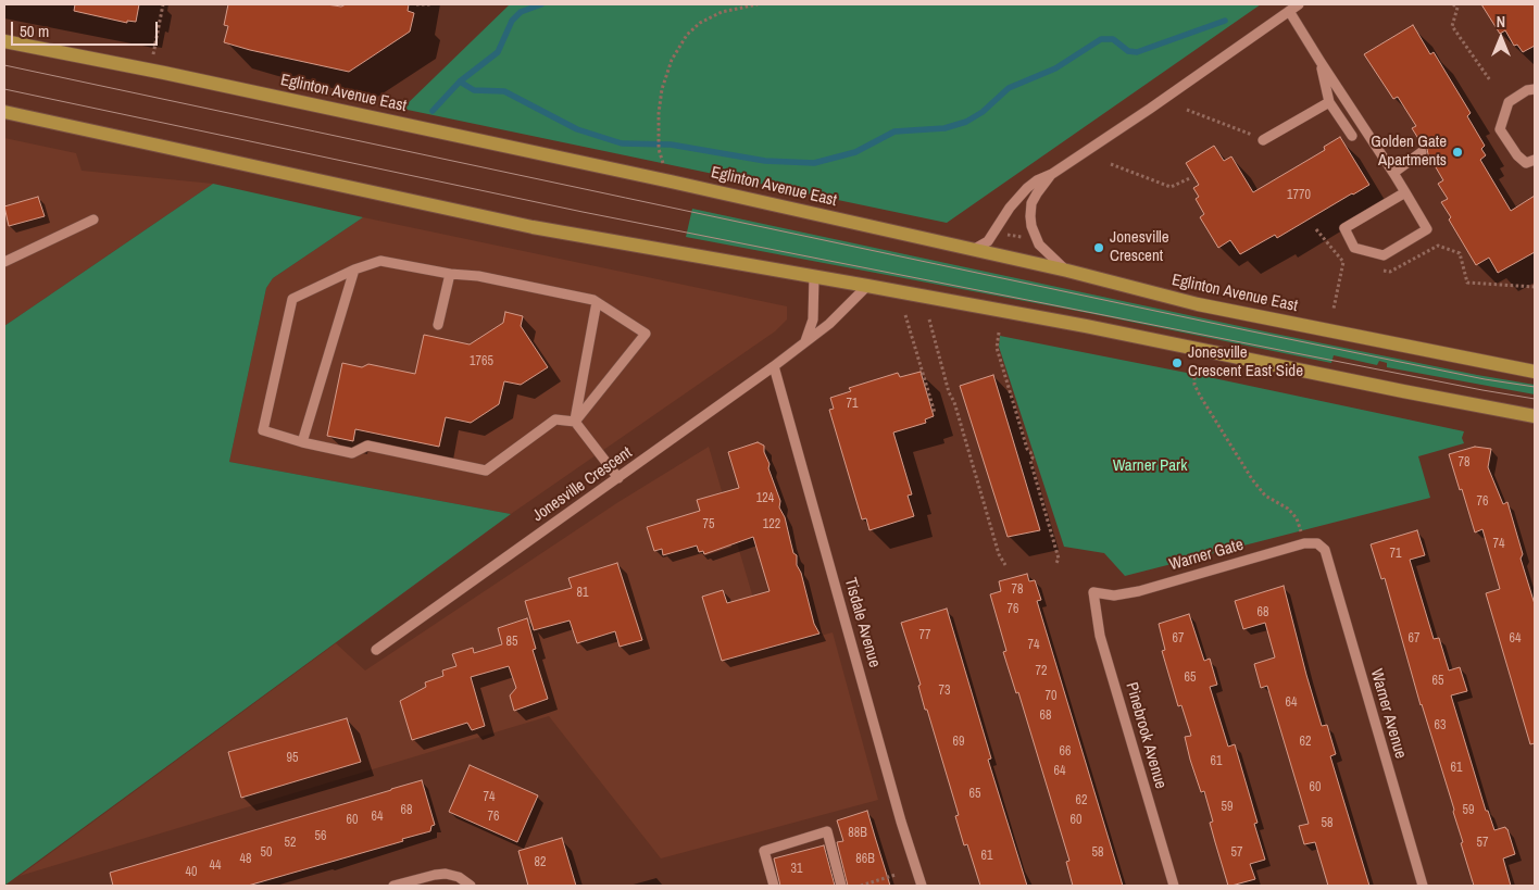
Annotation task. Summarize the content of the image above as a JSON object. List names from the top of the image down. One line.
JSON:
{"streets":{"main road":["Eglinton Avenue East"],"street":["Jonesville Crescent","Warner Gate","Tisdale Avenue","Warner Avenue","Pinebrook Avenue"]},"crossings":[["Jonesville Crescent","Tisdale Avenue"],["Warner Gate","Warner Avenue"],["Warner Gate","Pinebrook Avenue"]],"parks":["Warner Park"],"places":["Golden Gate Apartments","Jonesville Crescent","Jonesville Crescent East Side"],"house_numbers":["1770","1765","71","78","124","76","75","122","74","71","78","81","76","68","77","67","67","64","85","74","72","65","65","73","70","64","68","63","69","62","66","95","61","61","64","60","65","74","62","59","68","59","64","76","60","60","58","88B","56","52","57","50","58","57","61","48","86B","82","44","31","40"],"scale_bar":"50 m","north":"top"}
